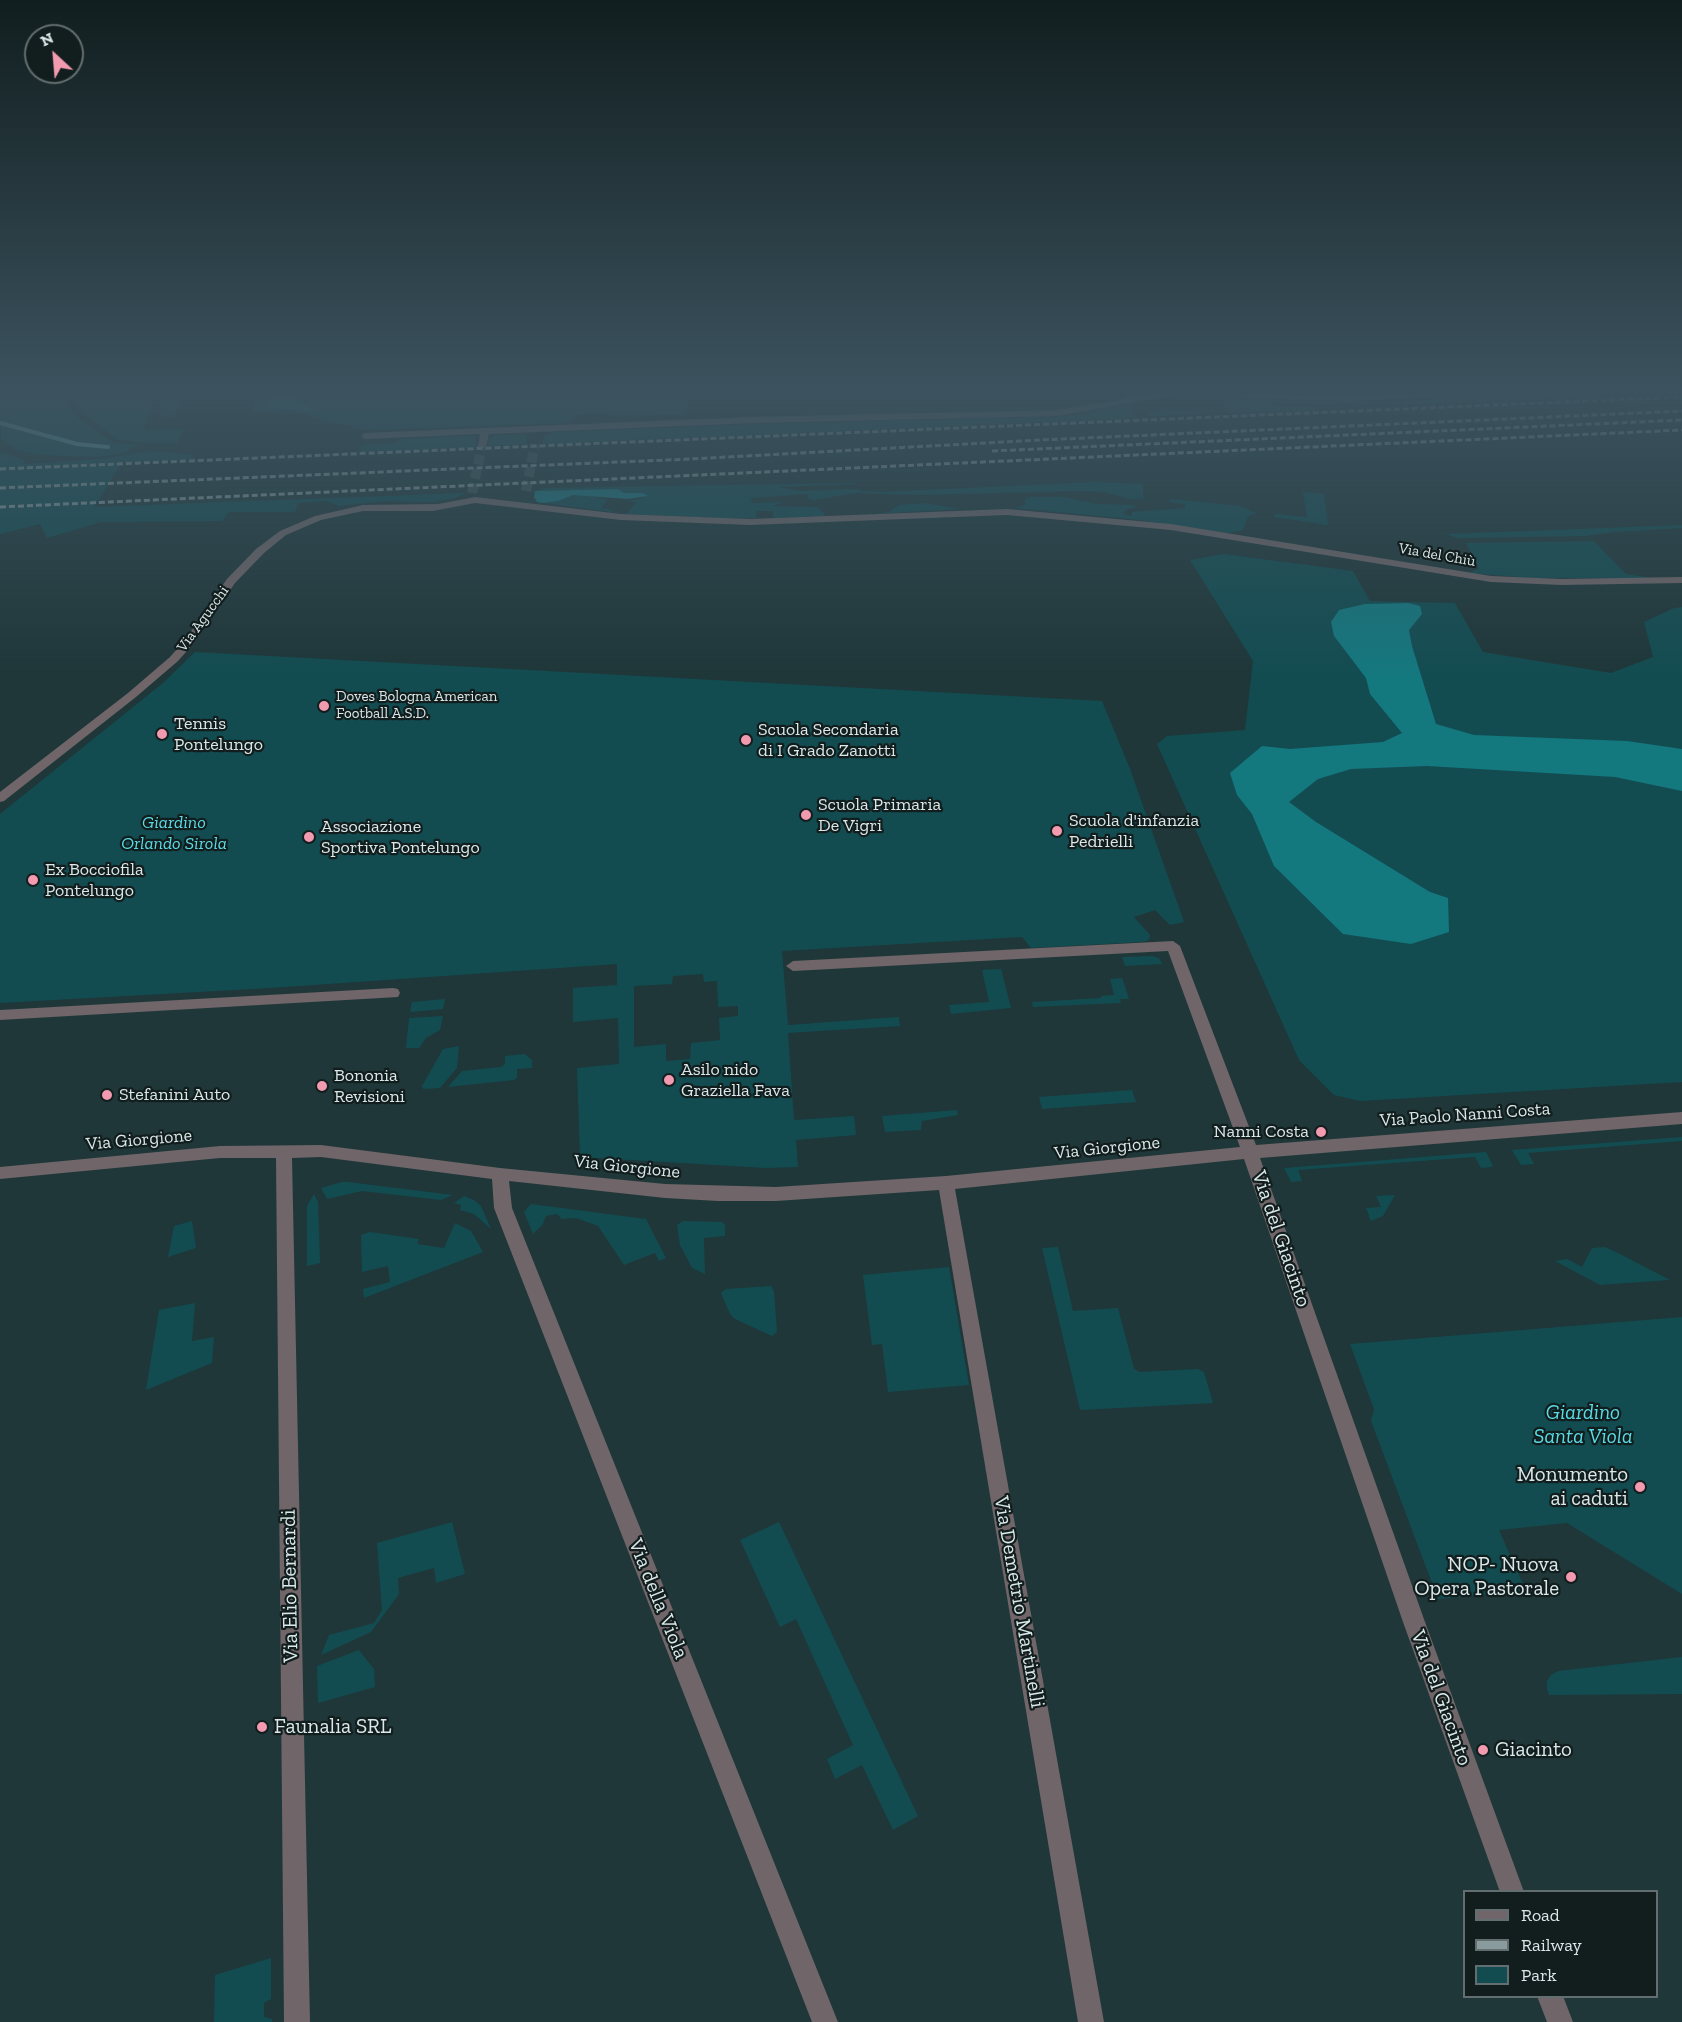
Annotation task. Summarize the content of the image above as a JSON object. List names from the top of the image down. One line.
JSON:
{"streets":{"street":["Via del Chiù","Via Agucchi","Via Paolo Nanni Costa","Via Giorgione","Via del Giacinto","Via Elio Bernardi","Via della Viola","Via Demetrio Martinelli"]},"crossings":[["Via del Chiù","Via Agucchi"],["Via Paolo Nanni Costa","Via Giorgione"],["Via Paolo Nanni Costa","Via del Giacinto"],["Via Giorgione","Via del Giacinto"],["Via Giorgione","Via Elio Bernardi"],["Via Giorgione","Via della Viola"],["Via Giorgione","Via Demetrio Martinelli"]],"parks":["Giardino Orlando Sirola","Giardino Santa Viola"],"places":["Doves Bologna American Football A.S.D.","Tennis Pontelungo","Scuola Secondaria di I Grado Zanotti","Scuola Primaria De Vigri","Scuola d'infanzia Pedrielli","Associazione Sportiva Pontelungo","Ex Bocciofila Pontelungo","Asilo nido Graziella Fava","Bononia Revisioni","Stefanini Auto","Nanni Costa","Monumento ai caduti","NOP- Nuova Opera Pastorale","Faunalia SRL","Giacinto"],"legend":["Road","Railway","Park"],"north":"top left"}
